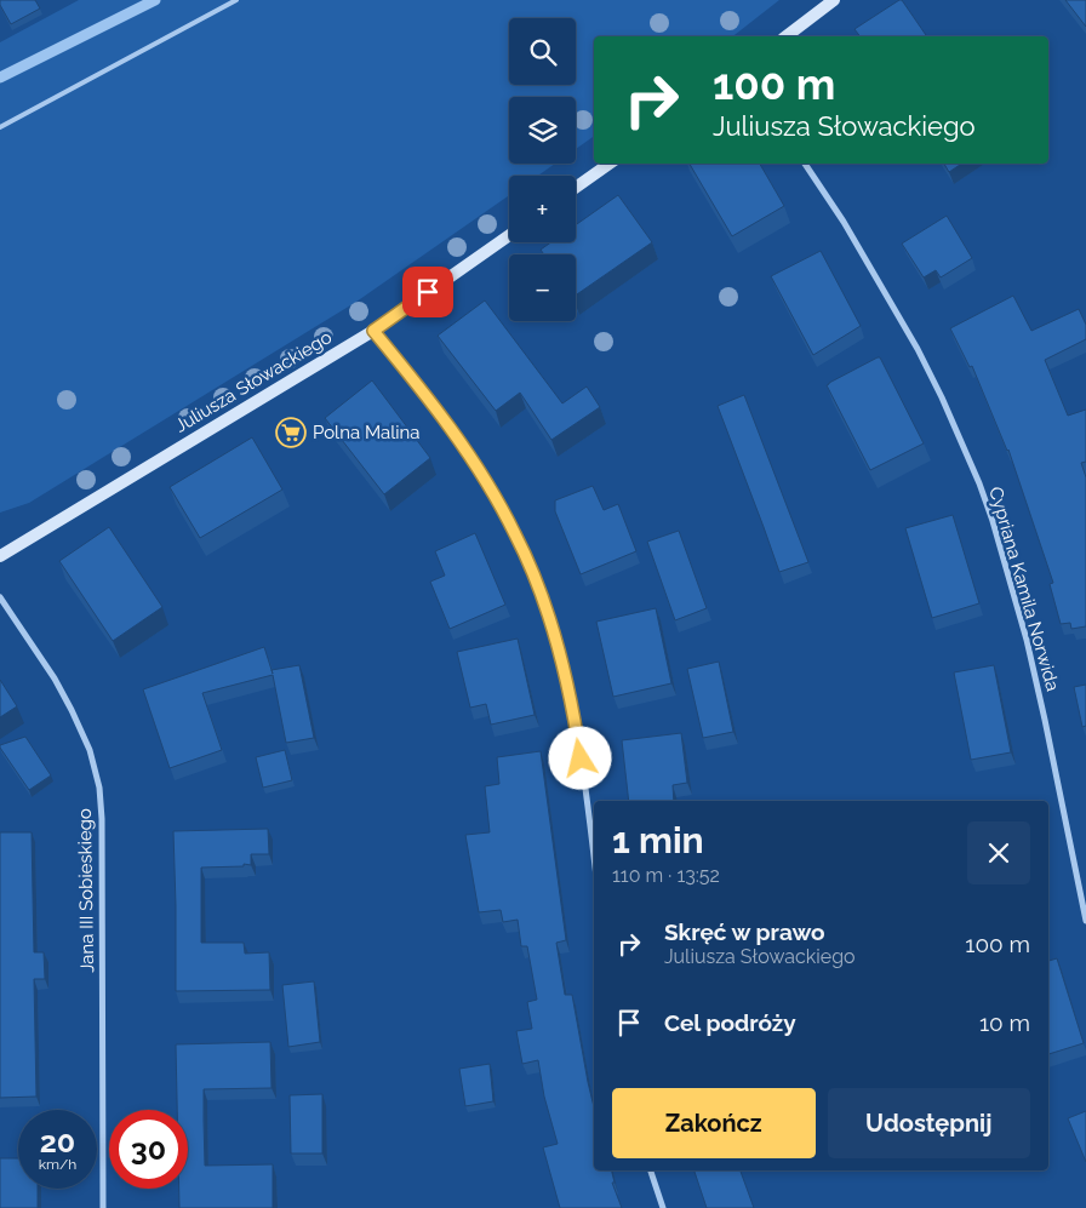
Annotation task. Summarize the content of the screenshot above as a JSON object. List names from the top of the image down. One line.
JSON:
{"streets":{"main road":["Juliusza Słowackiego"],"street":["Cypriana Kamila Norwida","Jana III Sobieskiego"]},"places":{"supermarket":["Polna Malina"]},"page":{"map_buttons":["+","−"],"turn":["100 m","Juliusza Słowackiego"],"heading":["1 min","110 m · 13:52"],"list":[{"name":"Skręć w prawo","note":"Juliusza Słowackiego","value":"100 m"},{"name":"Cel podróży","value":"10 m"}],"buttons":["Zakończ","Udostępnij"],"speed":"20 km/h","limit":"30"}}
